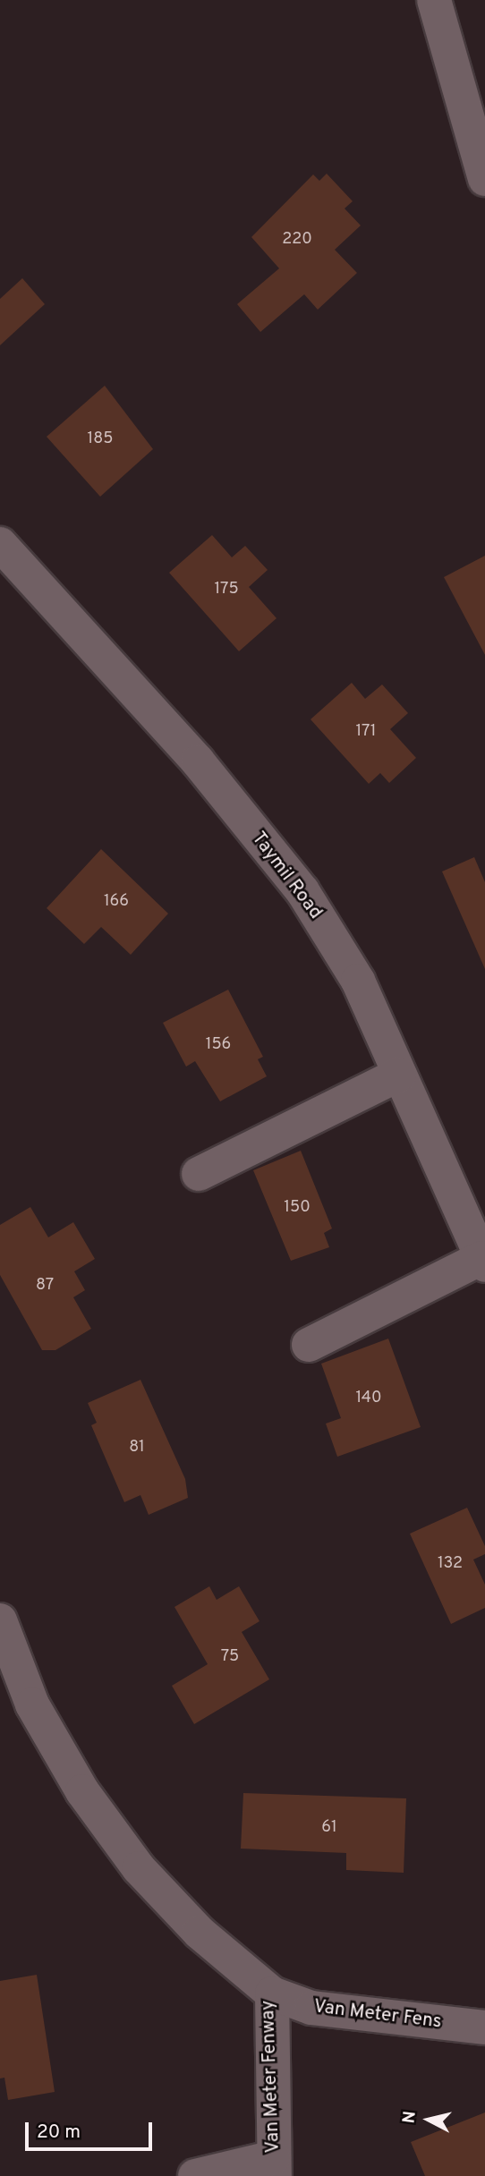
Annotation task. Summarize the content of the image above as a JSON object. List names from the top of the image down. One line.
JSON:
{"streets":{"street":["Taymil Road","Van Meter Fens","Van Meter Fenway"]},"crossings":[["Van Meter Fens","Van Meter Fenway"]],"house_numbers":["220","185","175","171","166","156","150","87","140","81","132","75","61"],"scale_bar":"20 m","north":"left"}
